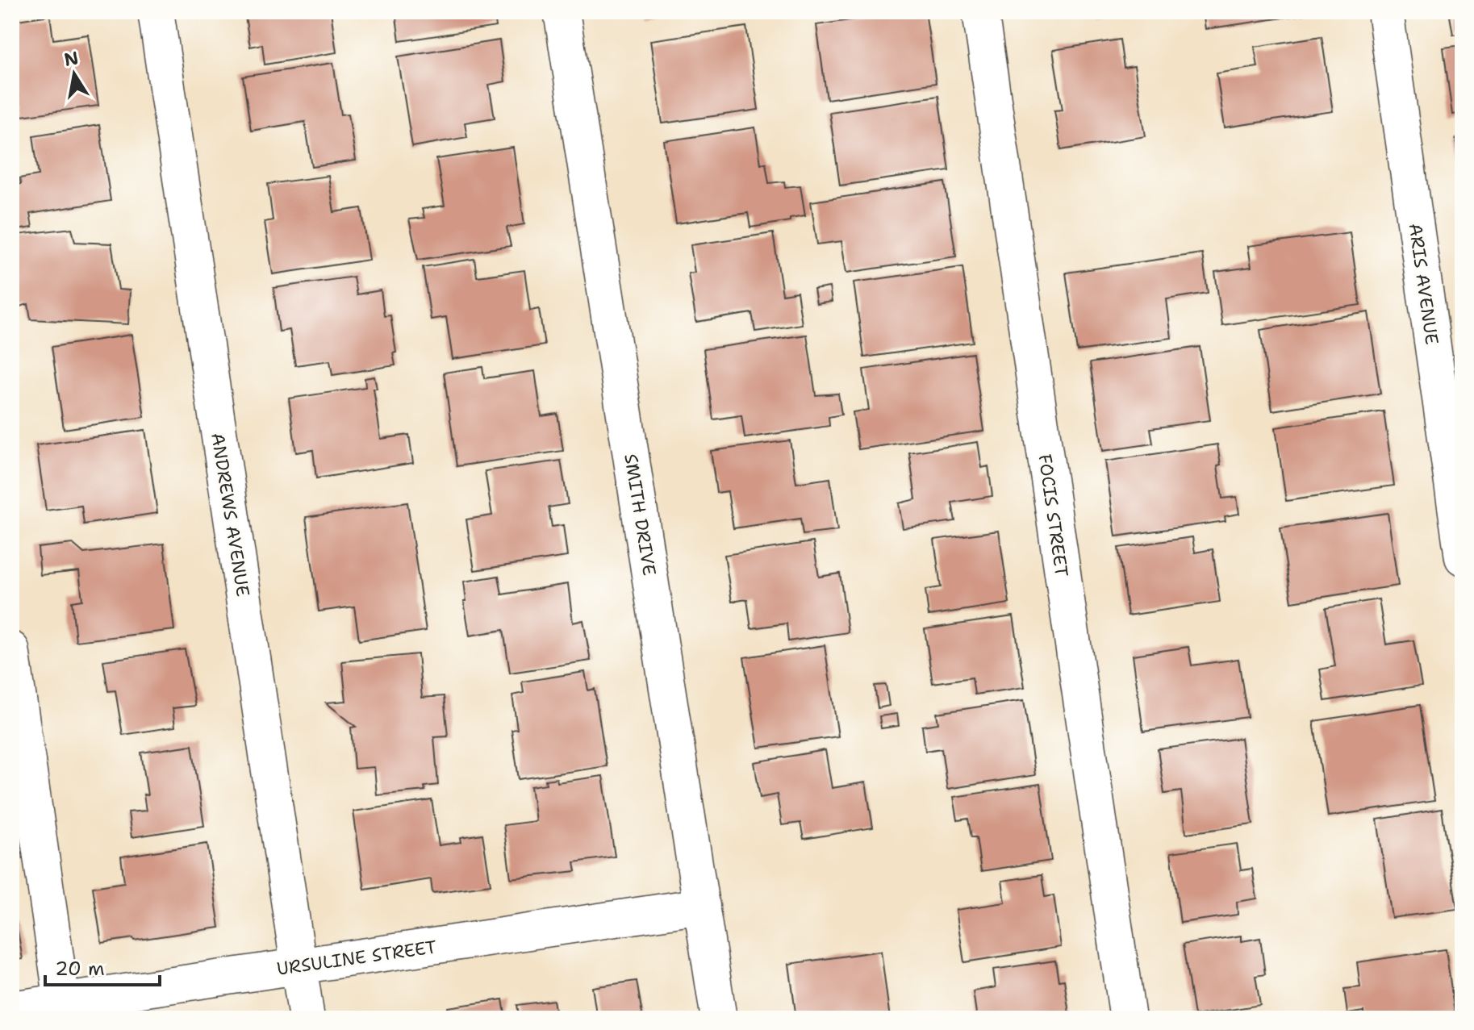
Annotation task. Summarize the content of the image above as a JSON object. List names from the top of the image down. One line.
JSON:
{"streets":{"street":["ARIS AVENUE","ANDREWS AVENUE","SMITH DRIVE","FOCIS STREET","URSULINE STREET"]},"crossings":[["ANDREWS AVENUE","URSULINE STREET"],["SMITH DRIVE","URSULINE STREET"]],"scale_bar":"20 m","north":"top"}
